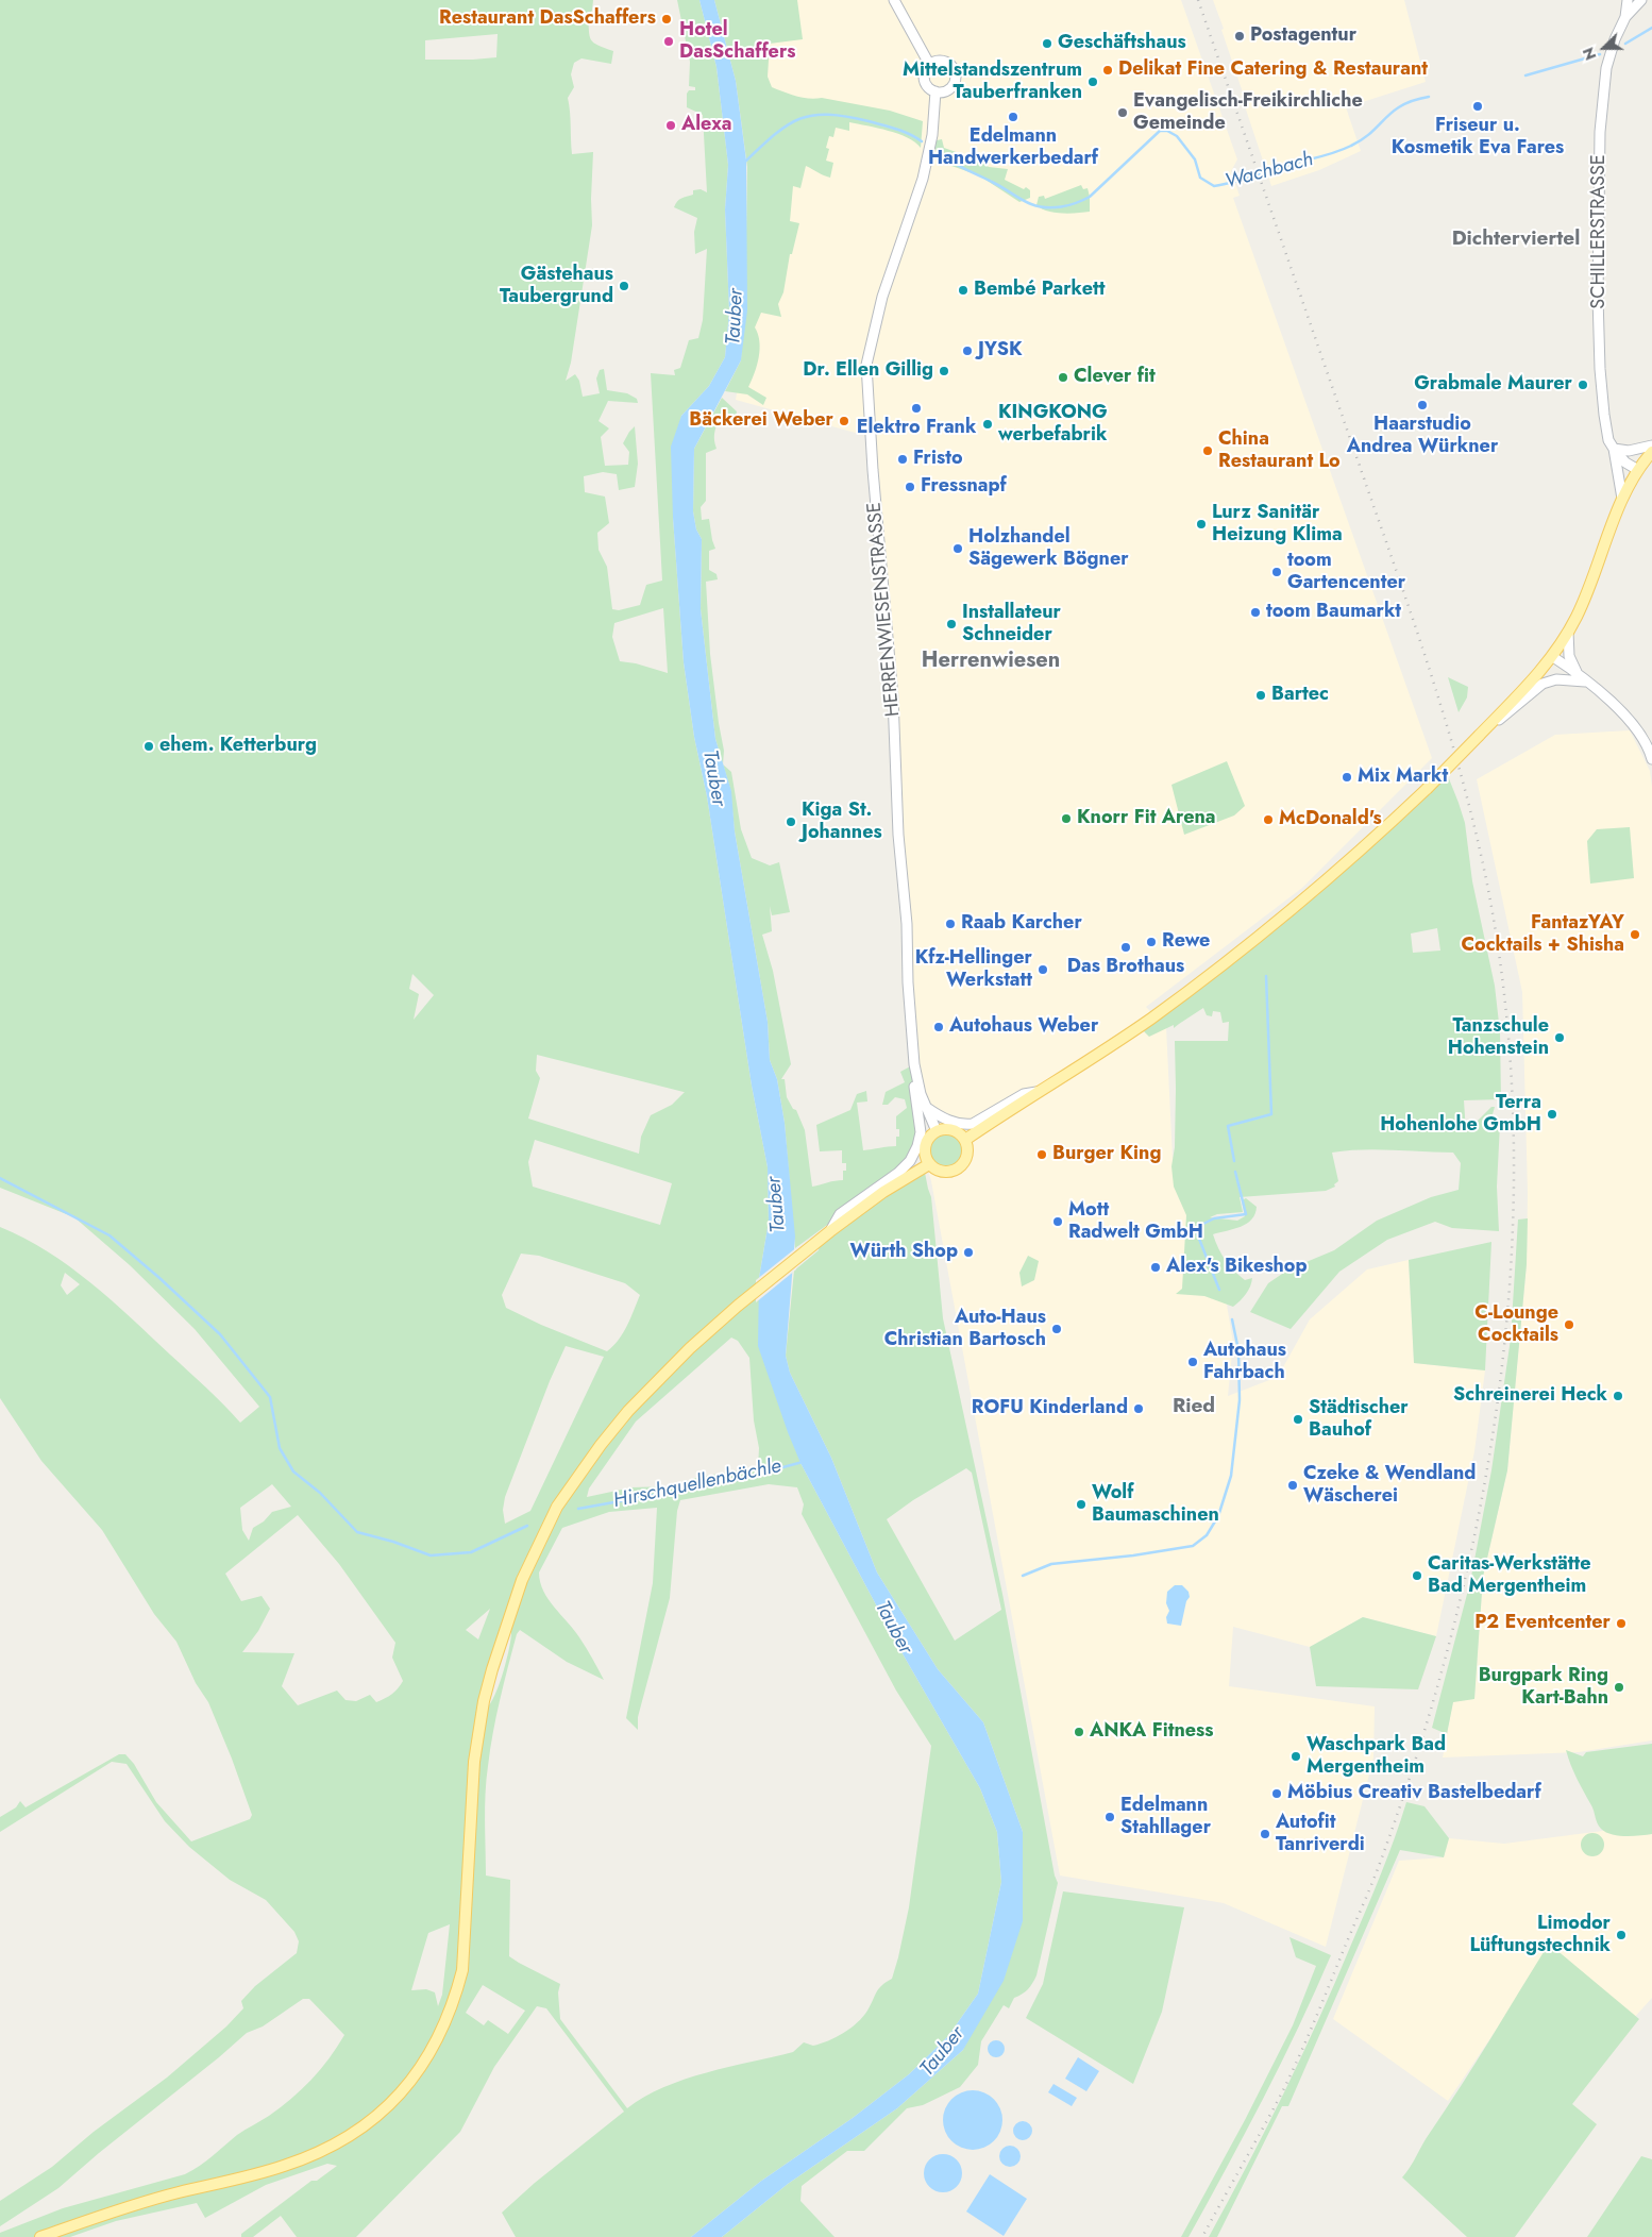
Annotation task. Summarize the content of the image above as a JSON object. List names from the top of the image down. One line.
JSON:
{"streets":{"street":["SCHILLERSTRASSE","HERRENWIESENSTRASSE"]},"districts":["Dichterviertel","Herrenwiesen","Ried"],"water":["Wachbach","Tauber","Hirschquellenbächle"],"places":["Restaurant DasSchaffers","Postagentur","Hotel DasSchaffers","Geschäftshaus","Delikat Fine Catering & Restaurant","Mittelstandszentrum Tauberfranken","Friseur u. Kosmetik Eva Fares","Evangelisch-Freikirchliche Gemeinde","Edelmann Handwerkerbedarf","Alexa","Gästehaus Taubergrund","Bembé Parkett","JYSK","Dr. Ellen Gillig","Clever fit","Grabmale Maurer","Haarstudio Andrea Würkner","Elektro Frank","Bäckerei Weber","KINGKONG werbefabrik","China Restaurant Lo","Fristo","Fressnapf","Lurz Sanitär Heizung Klima","Holzhandel Sägewerk Bögner","toom Gartencenter","toom Baumarkt","Installateur Schneider","Bartec","ehem. Ketterburg","Mix Markt","Knorr Fit Arena","McDonald's","Kiga St. Johannes","Raab Karcher","FantazYAY Cocktails + Shisha","Rewe","Das Brothaus","Kfz-Hellinger Werkstatt","Autohaus Weber","Tanzschule Hohenstein","Terra Hohenlohe GmbH","Burger King","Mott Radwelt GmbH","Würth Shop","Alex's Bikeshop","C-Lounge Cocktails","Auto-Haus Christian Bartosch","Autohaus Fahrbach","Schreinerei Heck","ROFU Kinderland","Städtischer Bauhof","Czeke & Wendland Wäscherei","Wolf Baumaschinen","Caritas-Werkstätte Bad Mergentheim","P2 Eventcenter","Burgpark Ring Kart-Bahn","ANKA Fitness","Waschpark Bad Mergentheim","Möbius Creativ Bastelbedarf","Edelmann Stahllager","Autofit Tanriverdi","Limodor Lüftungstechnik"],"north":"left"}
